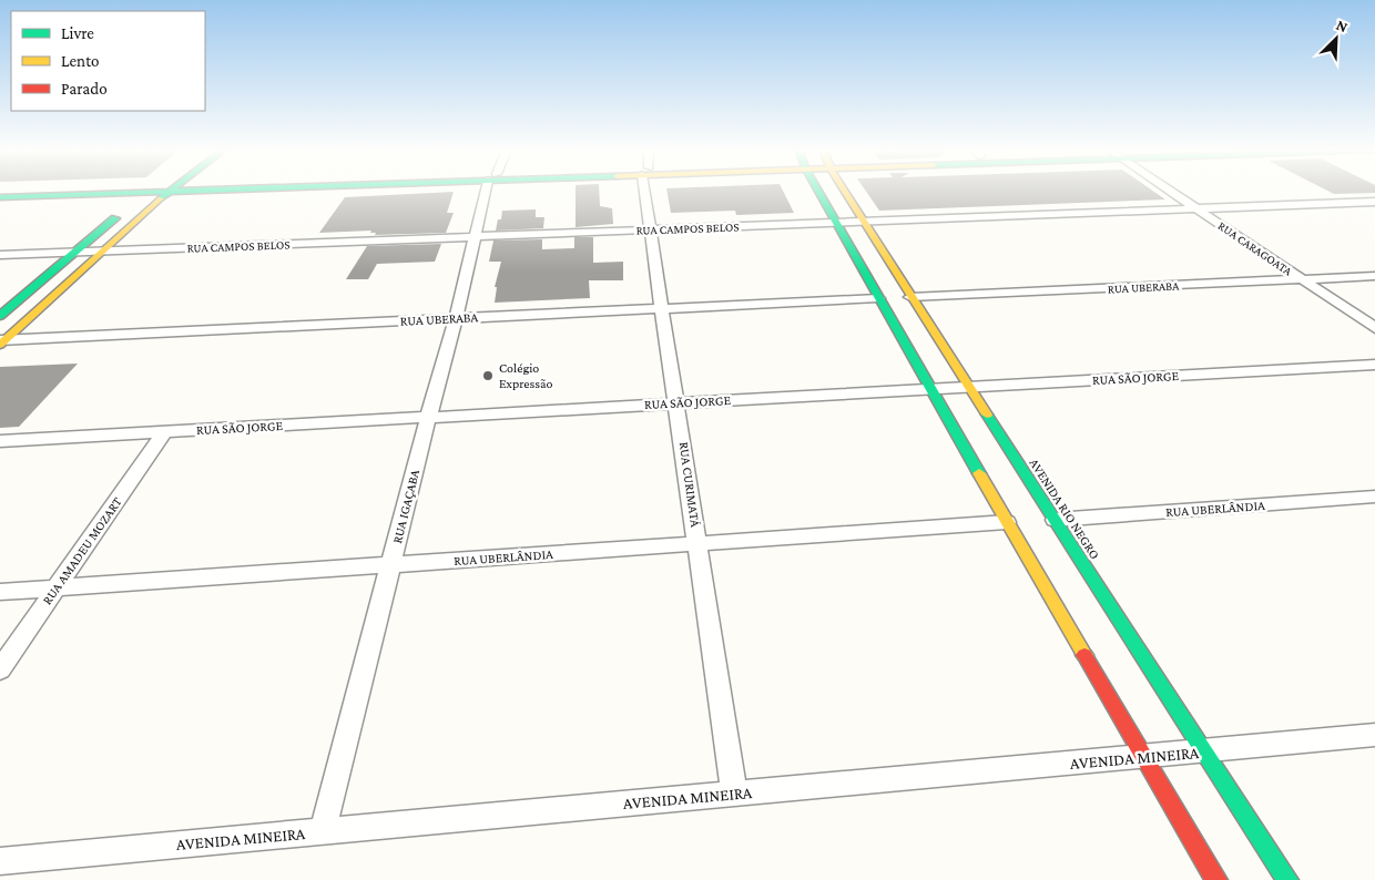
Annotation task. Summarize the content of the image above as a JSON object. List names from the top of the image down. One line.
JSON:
{"streets":{"main road":["AVENIDA RIO NEGRO"],"street":["RUA CAMPOS BELOS","RUA CARAGOATA","RUA UBERABA","RUA SÃO JORGE","RUA CURIMATÁ","RUA IGAÇABA","RUA UBERLÂNDIA","RUA AMADEU MOZART","AVENIDA MINEIRA"]},"crossings":[["RUA CAMPOS BELOS","RUA CARAGOATA"],["RUA CAMPOS BELOS","RUA CURIMATÁ"],["RUA CAMPOS BELOS","RUA IGAÇABA"],["RUA CAMPOS BELOS","AVENIDA RIO NEGRO"],["RUA CARAGOATA","RUA UBERABA"],["RUA UBERABA","RUA CURIMATÁ"],["RUA UBERABA","RUA IGAÇABA"],["RUA UBERABA","AVENIDA RIO NEGRO"],["RUA SÃO JORGE","RUA CURIMATÁ"],["RUA SÃO JORGE","RUA IGAÇABA"],["RUA SÃO JORGE","AVENIDA RIO NEGRO"],["RUA SÃO JORGE","RUA AMADEU MOZART"],["RUA CURIMATÁ","RUA UBERLÂNDIA"],["RUA CURIMATÁ","AVENIDA MINEIRA"],["RUA IGAÇABA","RUA UBERLÂNDIA"],["RUA IGAÇABA","AVENIDA MINEIRA"],["AVENIDA RIO NEGRO","RUA UBERLÂNDIA"],["AVENIDA RIO NEGRO","AVENIDA MINEIRA"],["RUA UBERLÂNDIA","RUA AMADEU MOZART"]],"places":["Colégio Expressão"],"legend":["Livre","Lento","Parado"],"north":"top right"}
